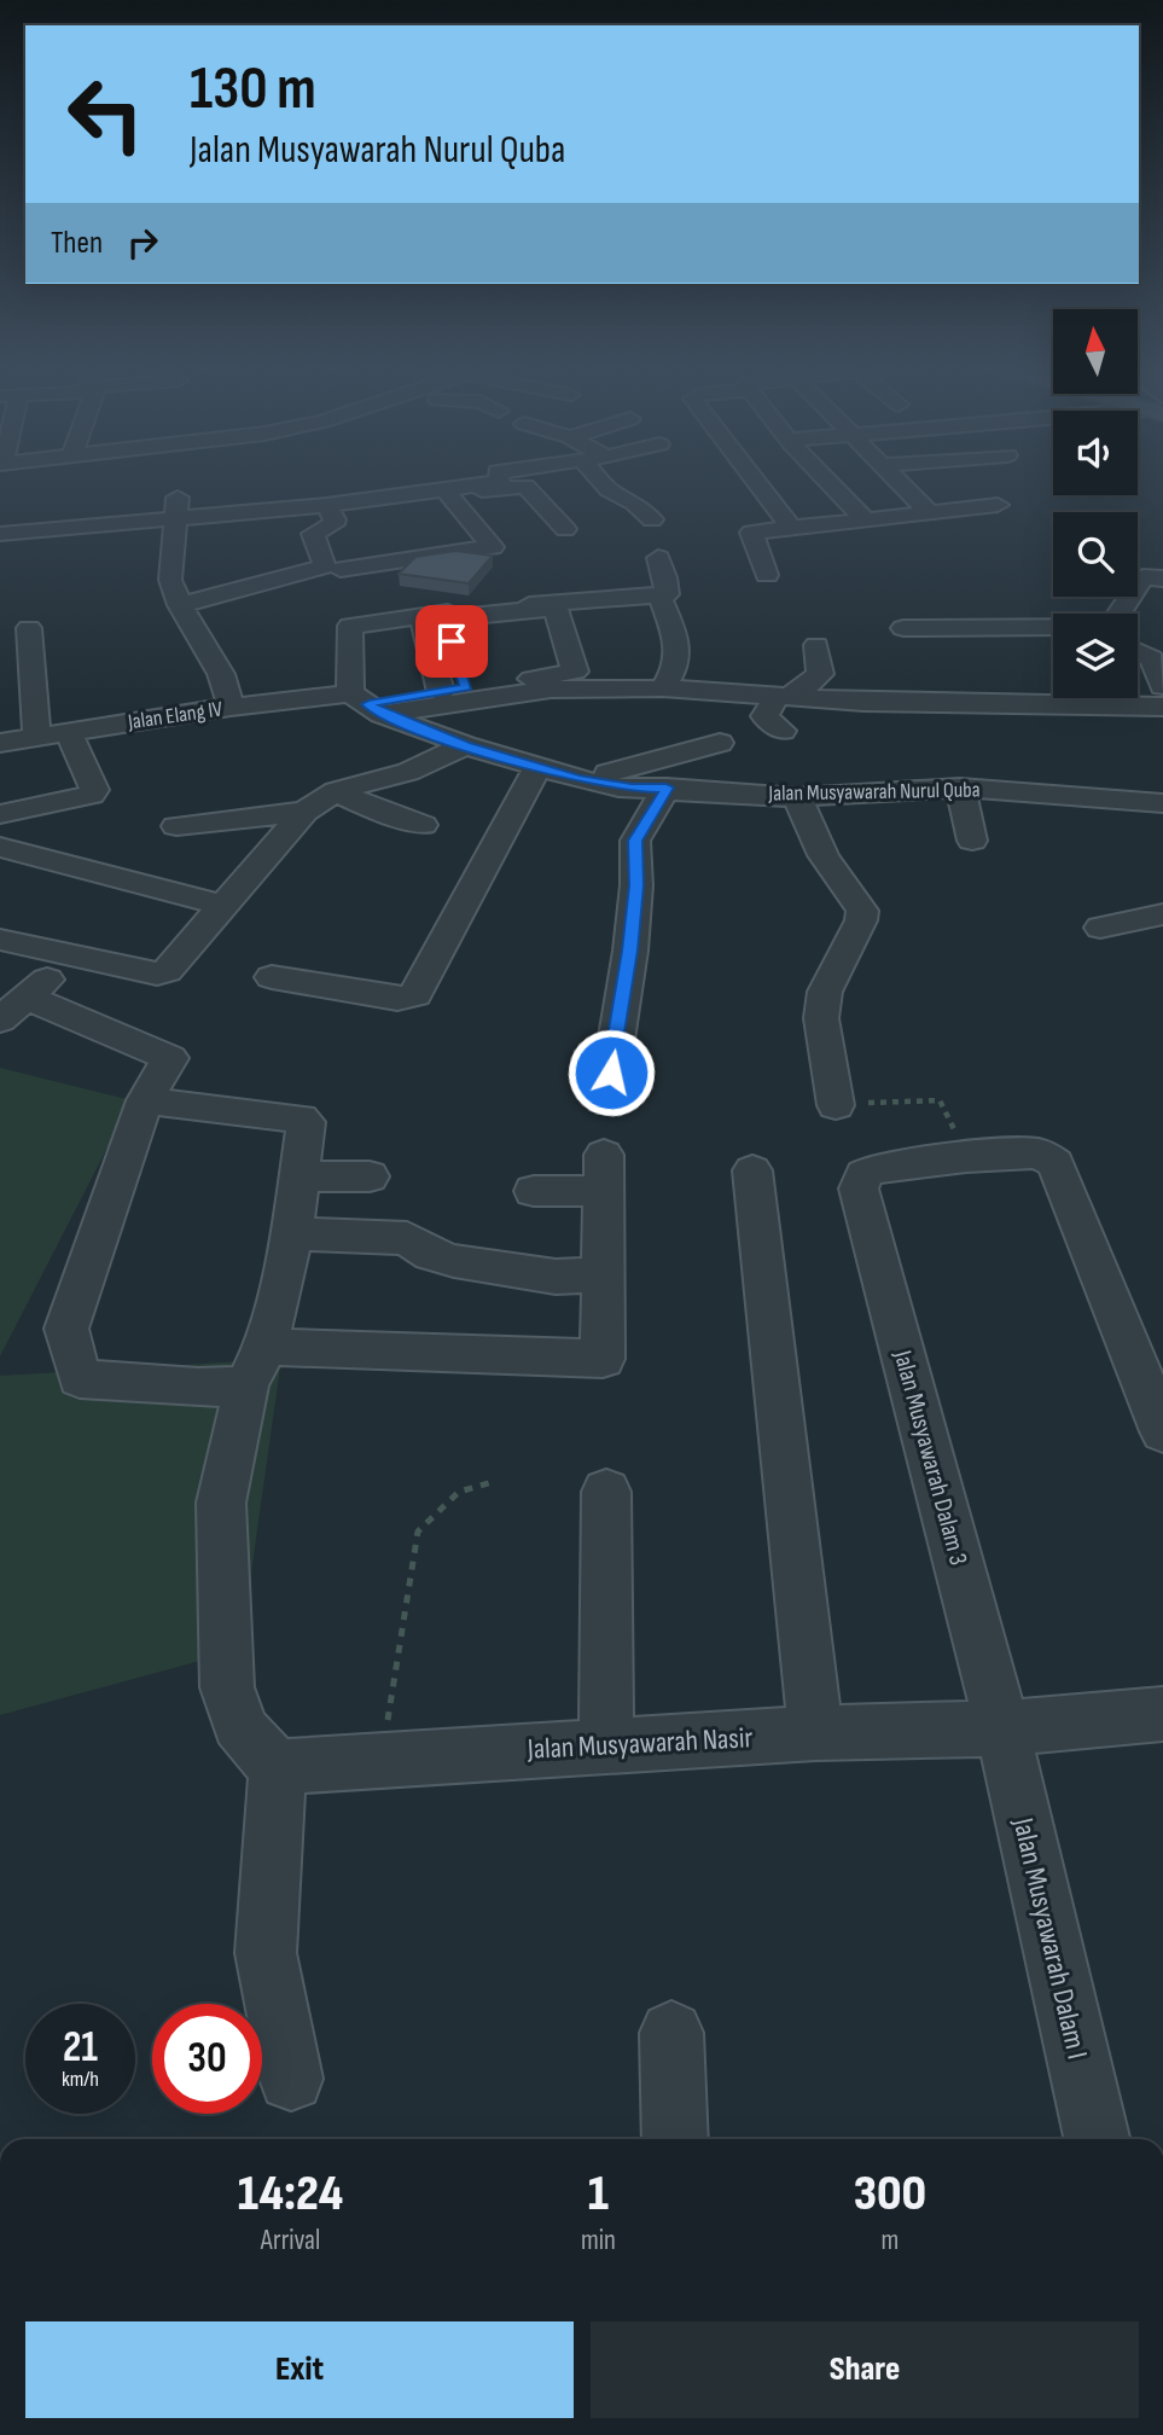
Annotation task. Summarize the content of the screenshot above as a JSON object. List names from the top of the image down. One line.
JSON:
{"streets":{"street":["Jalan Elang IV","Jalan Musyawarah Nurul Quba","Jalan Musyawarah Dalam 3","Jalan Musyawarah Nasir","Jalan Musyawarah Dalam I"]},"crossings":[["Jalan Elang IV","Jalan Musyawarah Nurul Quba"],["Jalan Musyawarah Dalam 3","Jalan Musyawarah Nasir"],["Jalan Musyawarah Dalam 3","Jalan Musyawarah Dalam I"],["Jalan Musyawarah Nasir","Jalan Musyawarah Dalam I"]],"north":"top","page":{"turn":["130 m","Jalan Musyawarah Nurul Quba"],"then":"Then","speed":"21 km/h","limit":"30","eta":["14:24","Arrival","1","min","300","m"],"buttons":["Exit","Share"]}}
